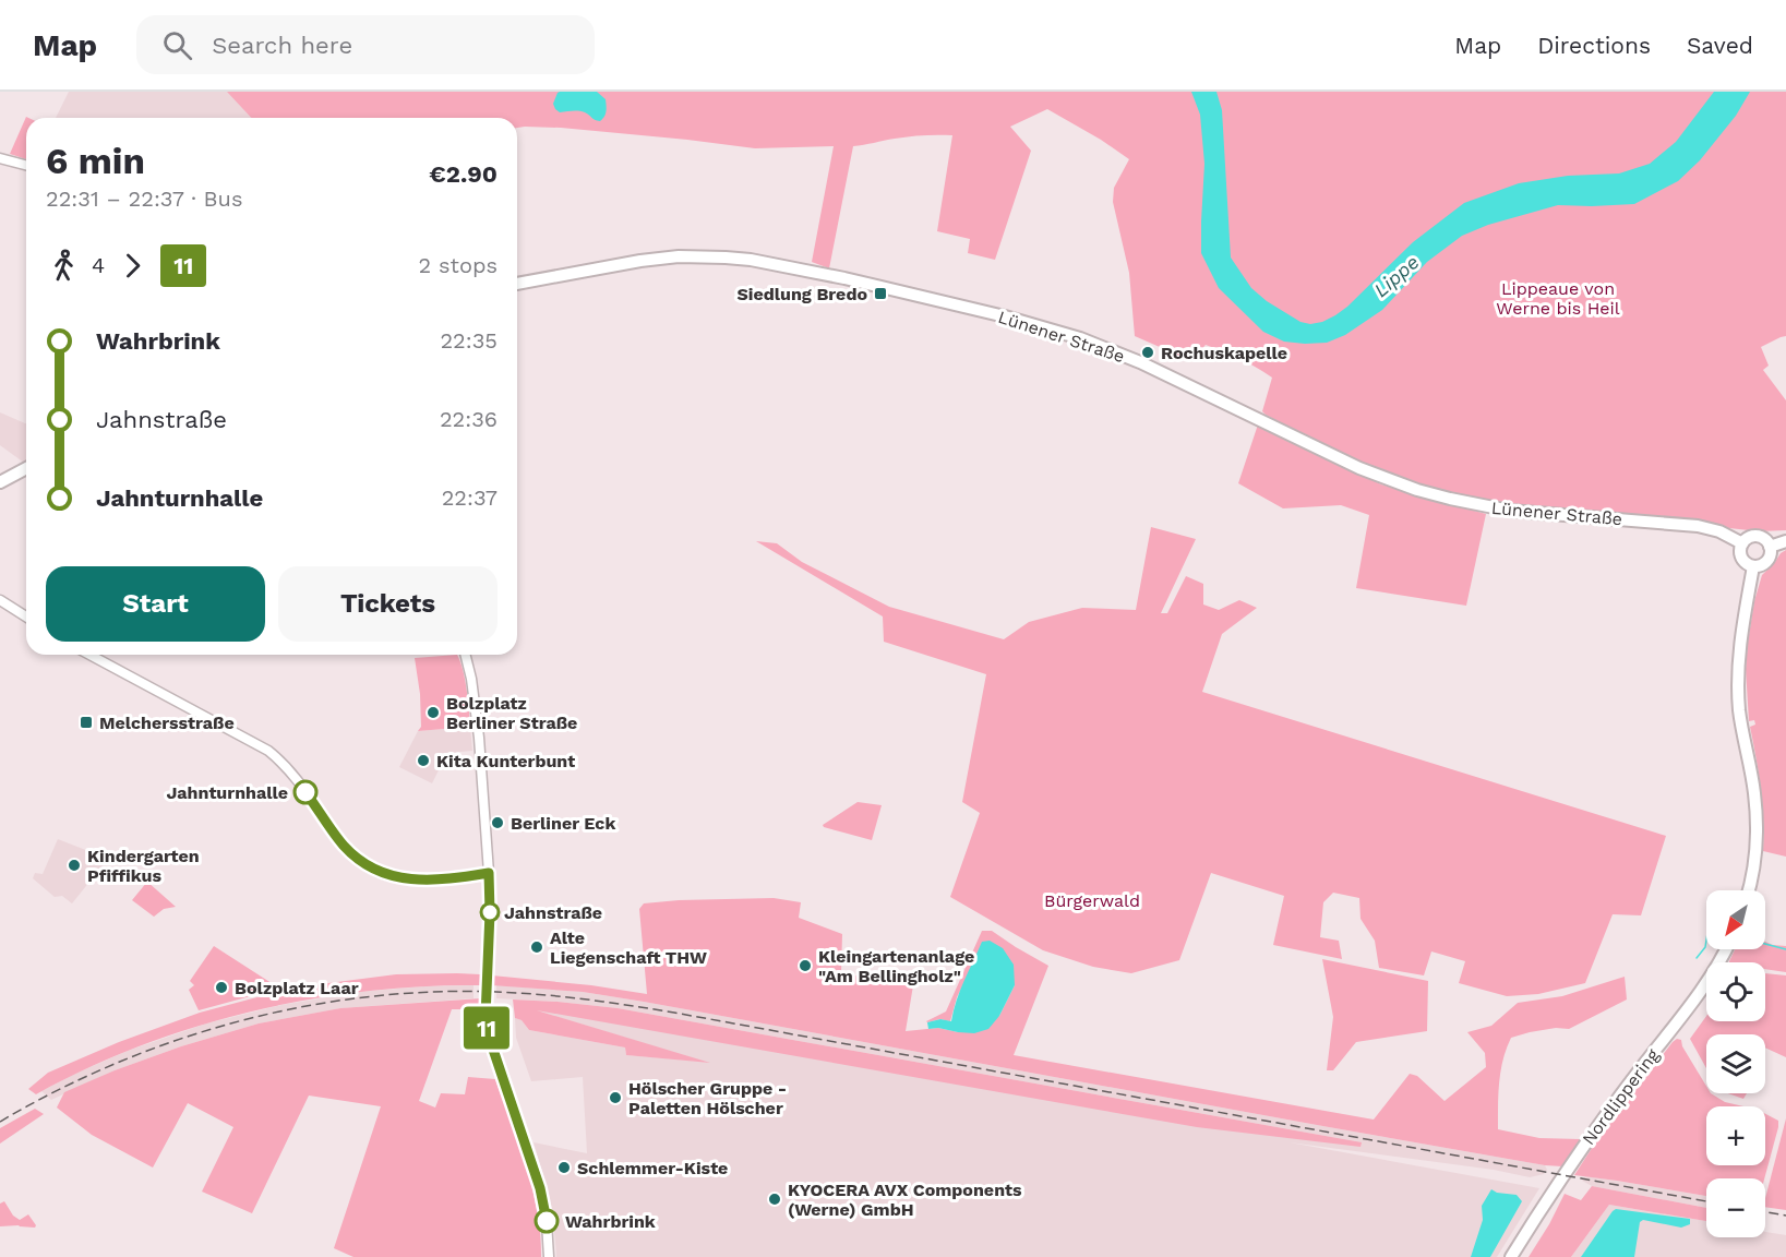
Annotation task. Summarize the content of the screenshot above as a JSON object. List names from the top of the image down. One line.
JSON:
{"streets":{"main road":["Lünener Straße","Nordlippering"]},"water":["Lippe"],"parks":["Lippeaue von Werne bis Heil","Bürgerwald"],"places":{"transit":["Siedlung Bredo","Melchersstraße"],"other":["Rochuskapelle","Bolzplatz Berliner Straße","Kita Kunterbunt","Jahnturnhalle","Berliner Eck","Kindergarten Pfiffikus","Jahnstraße","Alte Liegenschaft THW","Kleingartenanlage \"Am Bellingholz\"","Bolzplatz Laar","Hölscher Gruppe - Paletten Hölscher","Schlemmer-Kiste","KYOCERA AVX Components (Werne) GmbH","Wahrbrink"]},"lines":["bus line 11"],"north":"bottom left","page":{"header":"Map","search":"Search here","nav":["Map","Directions","Saved"],"on_map":"11","heading":["6 min","22:31 – 22:37 · Bus","€2.90"],"legs":["4","11","2 stops"],"list":[{"name":"Wahrbrink","value":"22:35"},{"name":"Jahnstraße","value":"22:36"},{"name":"Jahnturnhalle","value":"22:37"}],"buttons":["Start","Tickets"],"map_buttons":["+","−"]}}
